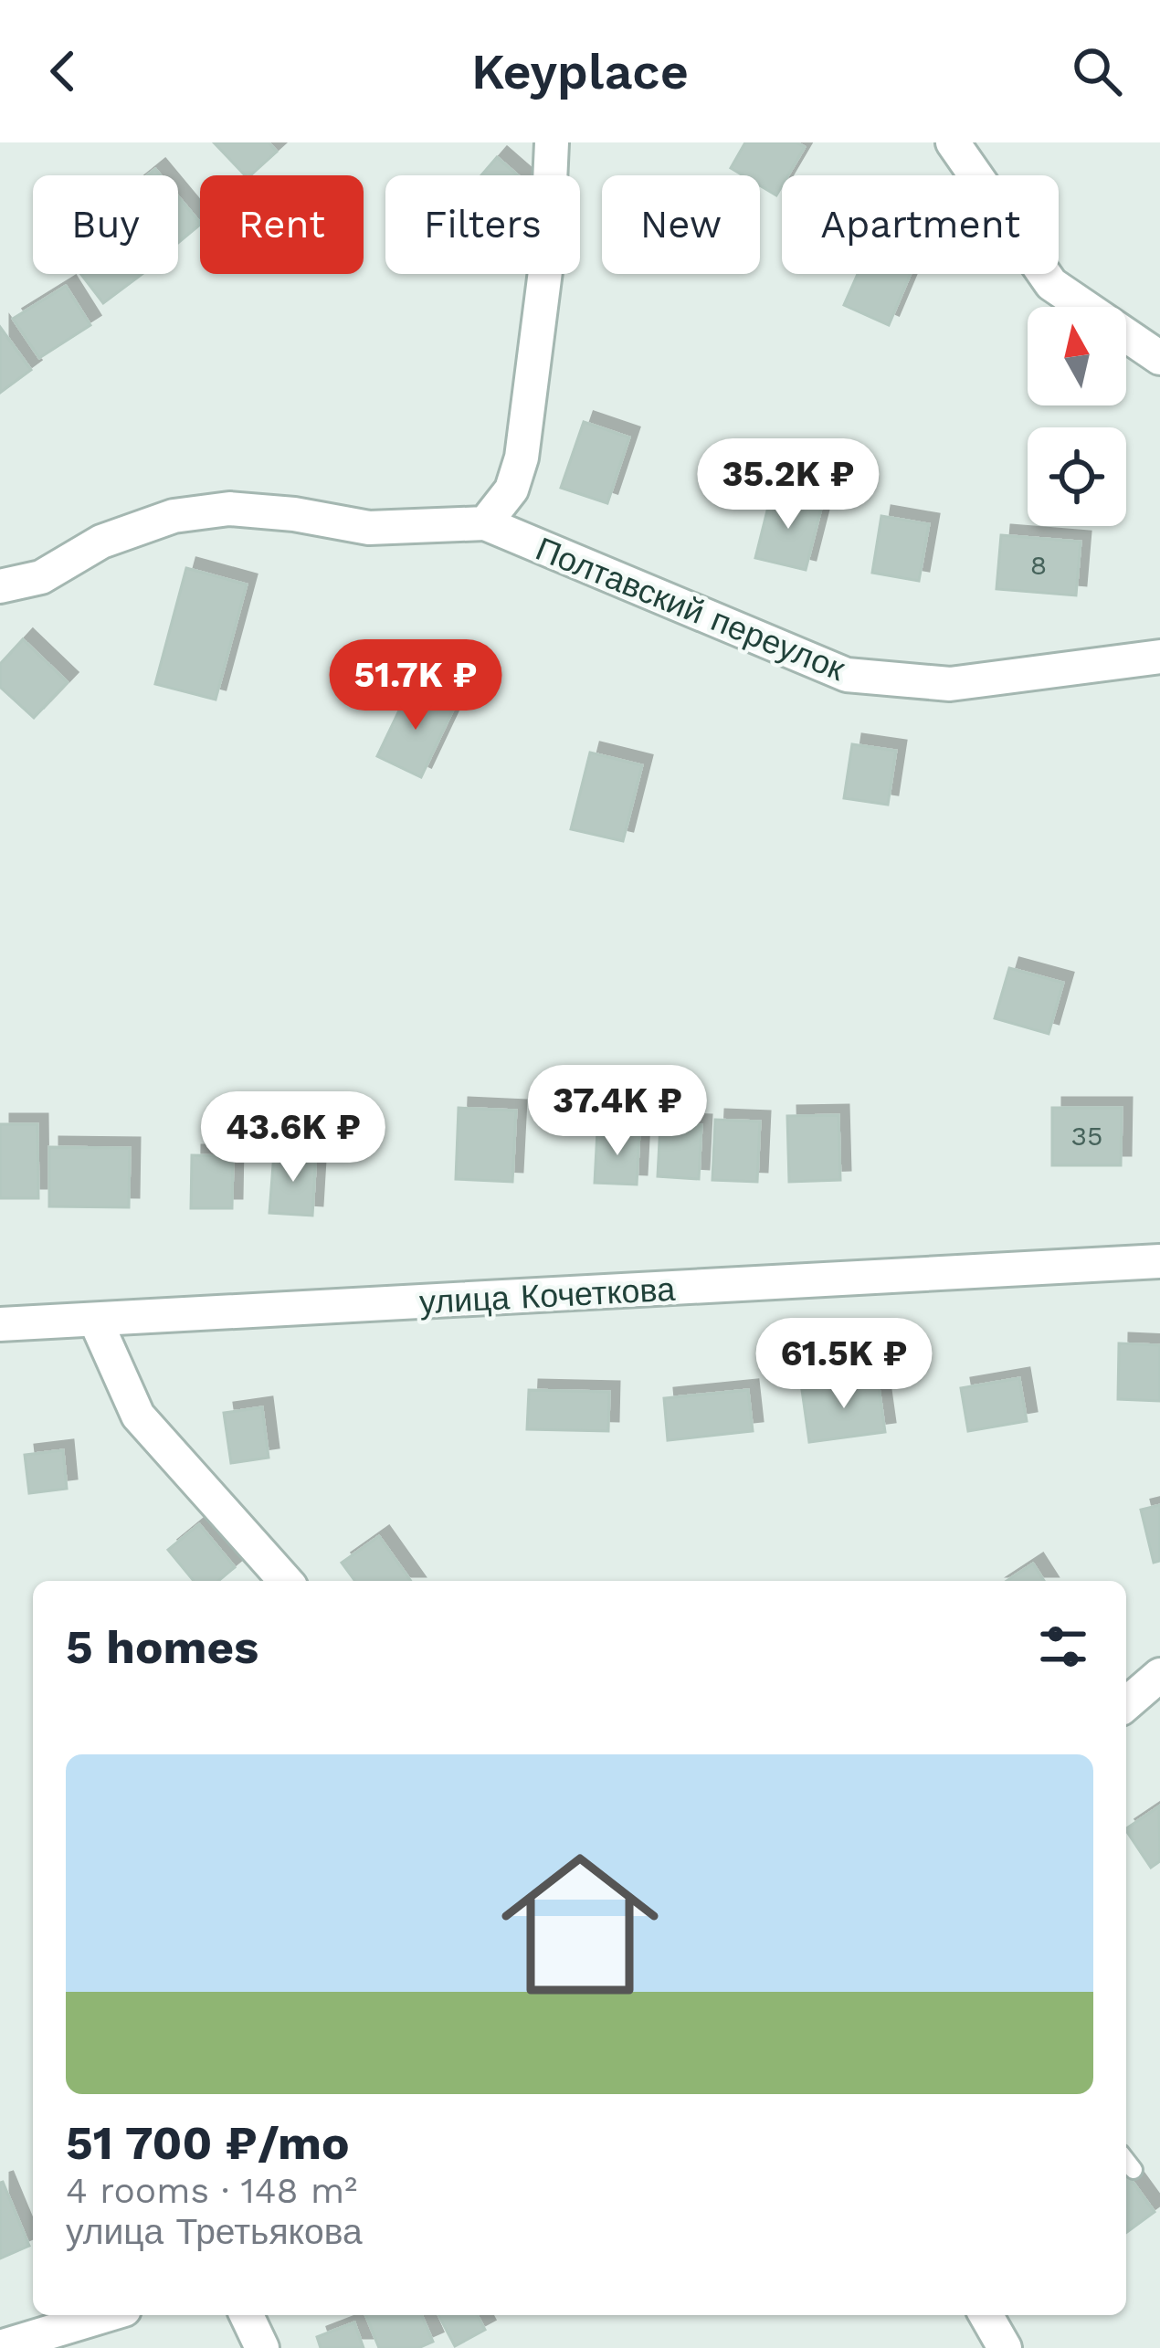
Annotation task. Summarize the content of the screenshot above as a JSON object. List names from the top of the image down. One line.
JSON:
{"streets":{"street":["Полтавский переулок","улица Кочеткова"]},"house_numbers":["8","35"],"north":"top","page":{"header":"Keyplace","chip":["Buy","Rent","Filters","New","Apartment"],"price":["35.2K ₽","51.7K ₽","37.4K ₽","43.6K ₽","61.5K ₽"],"heading":"5 homes","list":[{"name":"51 700 ₽/mo","note":"4 rooms · 148 m² · улица Третьякова"}]}}
